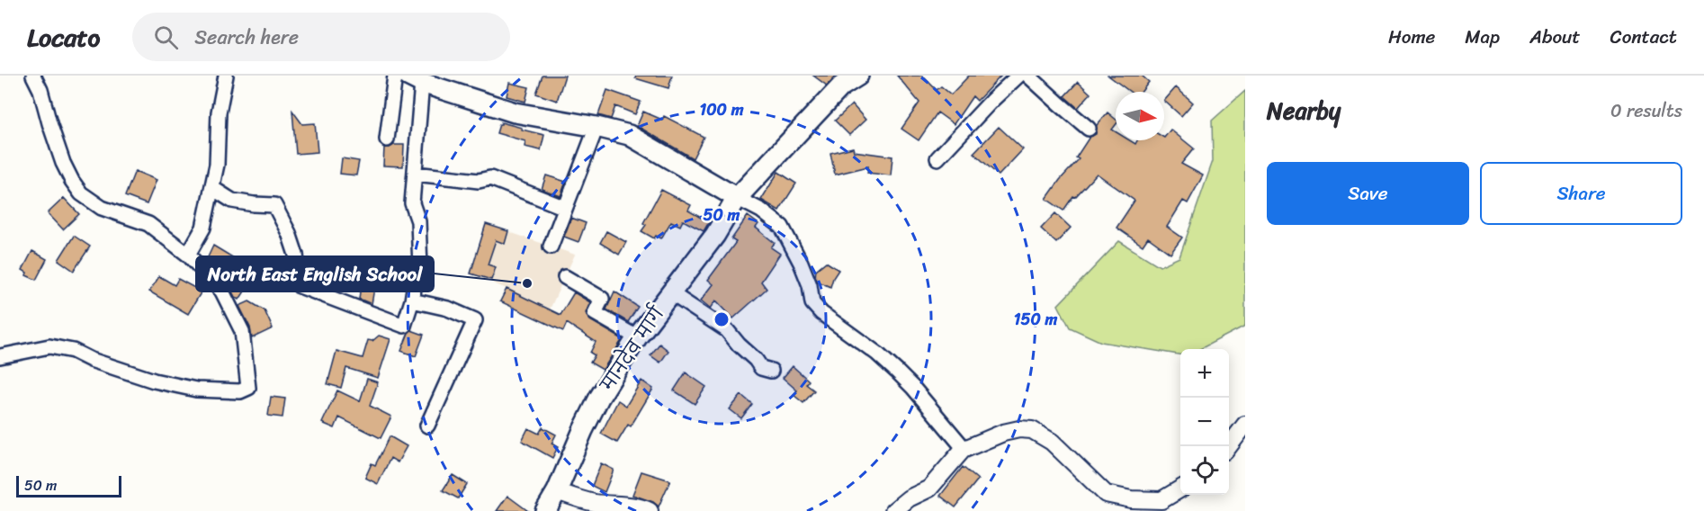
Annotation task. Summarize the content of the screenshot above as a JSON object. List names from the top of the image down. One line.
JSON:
{"streets":{"main road":["मानदेव मार्ग"]},"places":["North East English School"],"scale_bar":"50 m","north":"right","page":{"header":"Locato","search":"Search here","nav":["Home","Map","About","Contact"],"heading":["Nearby","0 results"],"buttons":["Save","Share"],"map_buttons":["+","−"],"scale":"50 m"},"rings":["100 m","50 m","150 m"]}
